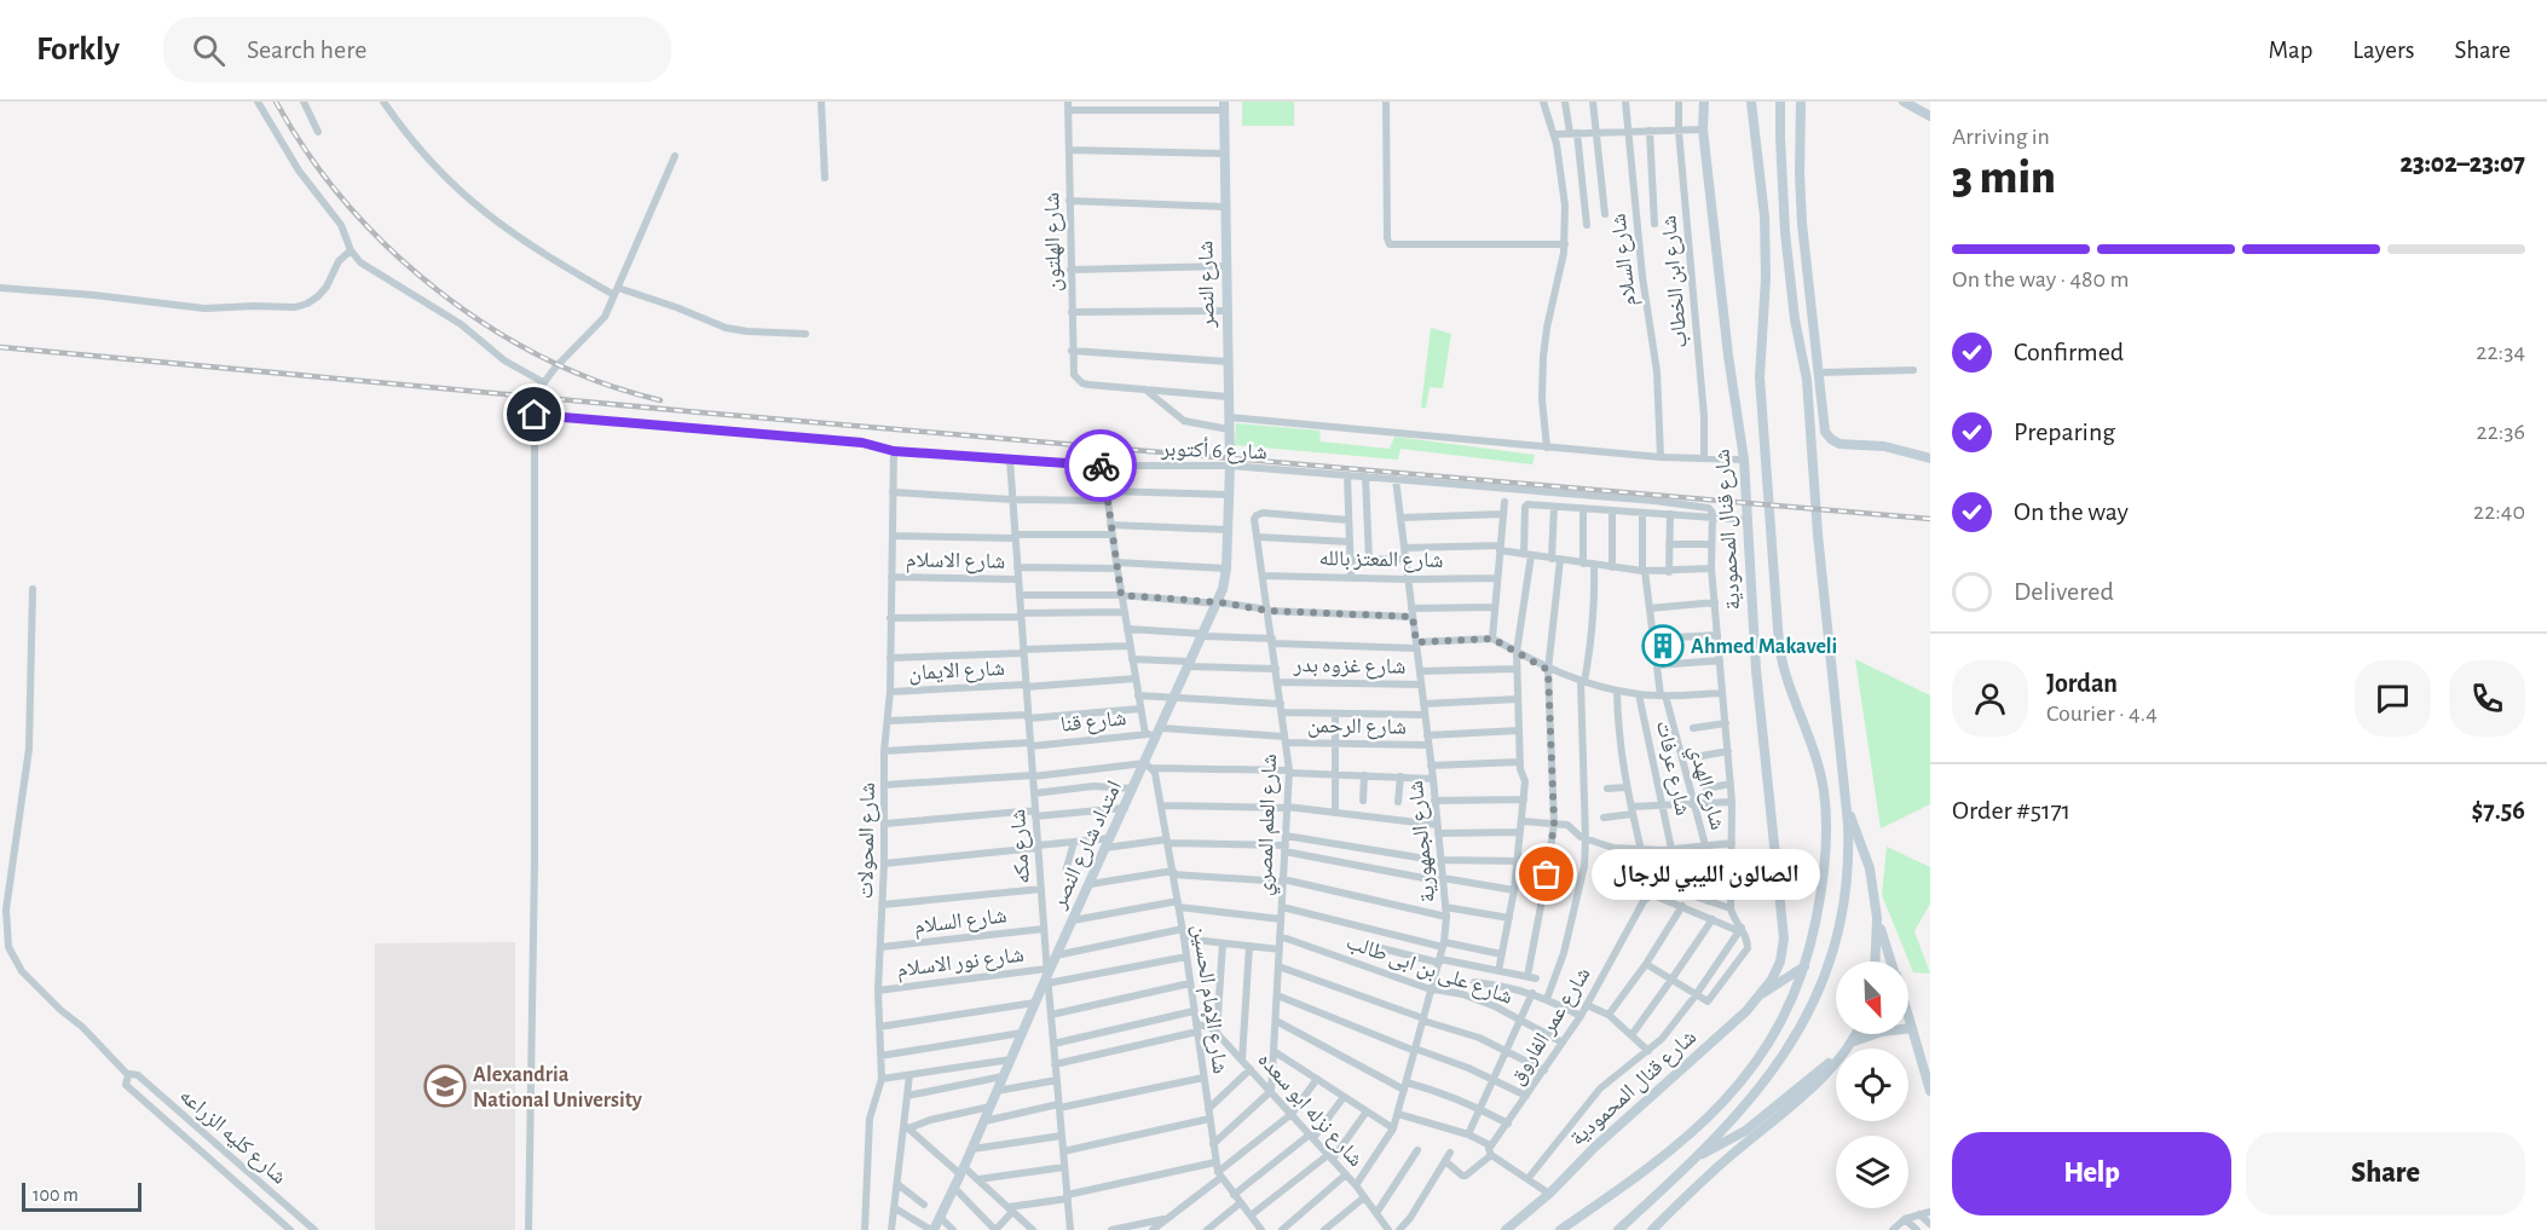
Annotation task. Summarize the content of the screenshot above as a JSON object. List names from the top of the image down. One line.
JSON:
{"streets":{"main road":["شارع النصر","شارع قنال المحمودية","امتداد شارع النصر"],"street":["شارع الهلتون","شارع السلام","شارع ابن الخطاب","شارع 6 أكتوبر","شارع المعتز بالله","شارع الاسلام","شارع غزوه بدر","شارع الايمان","شارع قنا","شارع الرحمن","شارع عرفات","شارع الهدي","شارع العلم المصري","شارع المحولات","شارع الجمهورية","شارع مكه","شارع نور الاسلام","شارع على بن ابى طالب","شارع الإمام الحسين","شارع عمر الفاروق","شارع نزله ابو سعده","شارع كليه الزراعه"]},"crossings":[["شارع السلام","شارع 6 أكتوبر"],["شارع السلام","شارع المحولات"],["شارع السلام","شارع مكه"],["شارع ابن الخطاب","شارع 6 أكتوبر"],["شارع النصر","شارع 6 أكتوبر"],["شارع النصر","امتداد شارع النصر"],["شارع 6 أكتوبر","شارع قنال المحمودية"],["شارع 6 أكتوبر","شارع المحولات"],["شارع 6 أكتوبر","شارع الجمهورية"],["شارع 6 أكتوبر","امتداد شارع النصر"],["شارع 6 أكتوبر","شارع مكه"],["شارع المعتز بالله","شارع العلم المصري"],["شارع المعتز بالله","شارع الجمهورية"],["شارع الاسلام","شارع المحولات"],["شارع الاسلام","شارع مكه"],["شارع غزوه بدر","شارع العلم المصري"],["شارع غزوه بدر","شارع الجمهورية"],["شارع الايمان","شارع المحولات"],["شارع الايمان","شارع مكه"],["شارع قنا","شارع الرحمن"],["شارع قنا","شارع العلم المصري"],["شارع قنا","شارع المحولات"],["شارع قنا","امتداد شارع النصر"],["شارع قنا","شارع مكه"],["شارع الرحمن","شارع العلم المصري"],["شارع الرحمن","شارع الجمهورية"],["شارع عرفات","شارع عمر الفاروق"],["شارع العلم المصري","شارع على بن ابى طالب"],["شارع العلم المصري","شارع نزله ابو سعده"],["شارع المحولات","شارع نور الاسلام"],["شارع الجمهورية","شارع على بن ابى طالب"],["شارع الجمهورية","شارع نزله ابو سعده"],["امتداد شارع النصر","شارع مكه"],["امتداد شارع النصر","شارع نور الاسلام"],["امتداد شارع النصر","شارع الإمام الحسين"],["شارع مكه","شارع نور الاسلام"],["شارع نور الاسلام","شارع الإمام الحسين"],["شارع على بن ابى طالب","شارع عمر الفاروق"],["شارع الإمام الحسين","شارع نزله ابو سعده"]],"places":{"building":["Ahmed Makaveli"],"other":["الصالون الليبي للرجال"],"school or university":["Alexandria National University"]},"scale_bar":"100 m","north":"bottom right","page":{"header":"Forkly","search":"Search here","nav":["Map","Layers","Share"],"heading":["3 min","Arriving in","23:02–23:07"],"panel":["Jordan","Courier · 4.4","Order #5171","$7.56"],"bar":"On the way · 480 m","list":[["Confirmed","22:34"],["Preparing","22:36"],["On the way","22:40"],"Delivered"],"bubble":"الصالون الليبي للرجال","buttons":["Help","Share"],"scale":"100 m"}}
